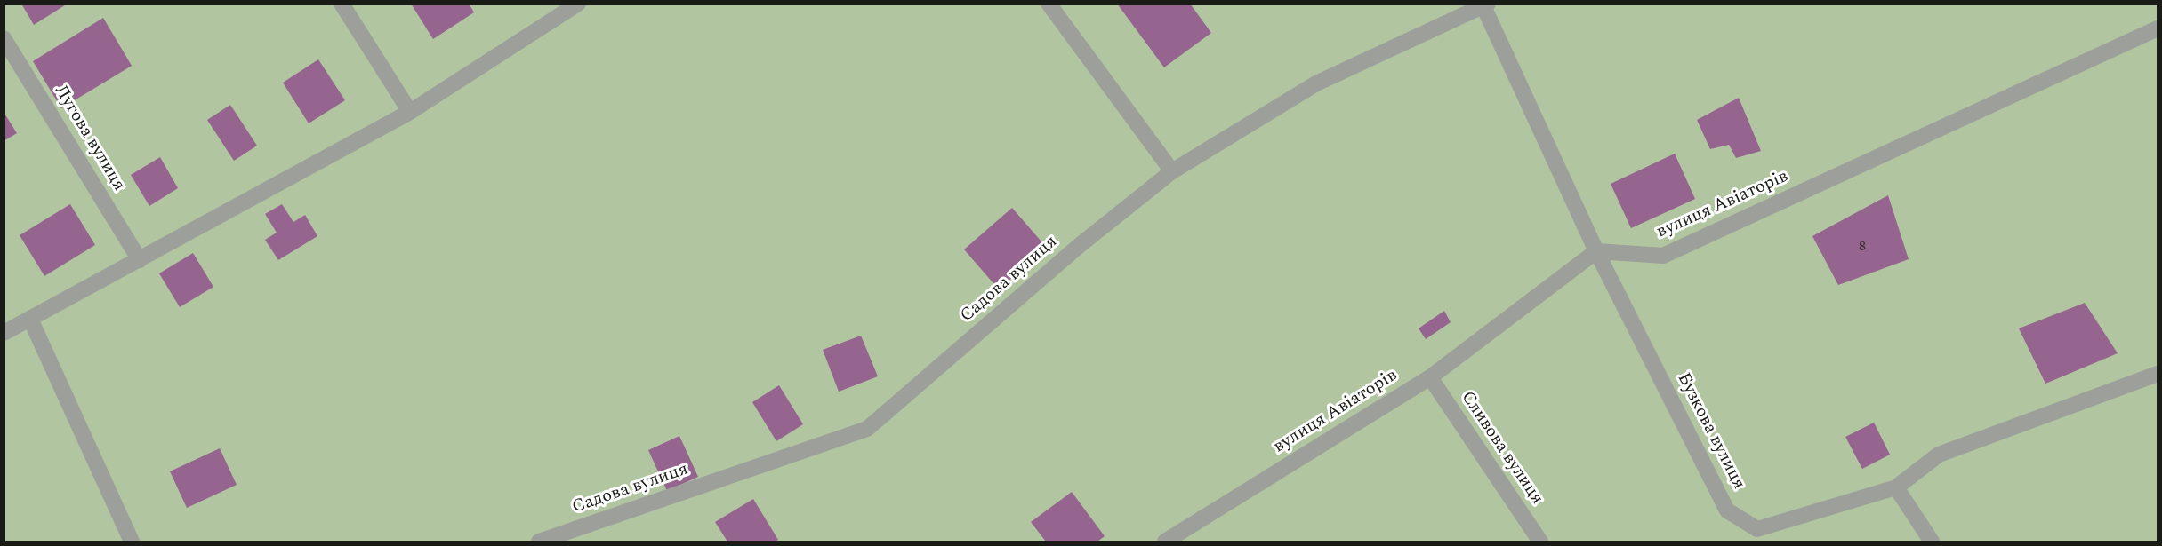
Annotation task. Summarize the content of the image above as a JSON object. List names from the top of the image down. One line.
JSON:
{"streets":{"street":["Лугова вулиця","вулиця Авіаторів","Садова вулиця","Бузкова вулиця","Сливова вулиця"]},"crossings":[["вулиця Авіаторів","Бузкова вулиця"],["вулиця Авіаторів","Сливова вулиця"],["Садова вулиця","Бузкова вулиця"]],"house_numbers":["8"]}
